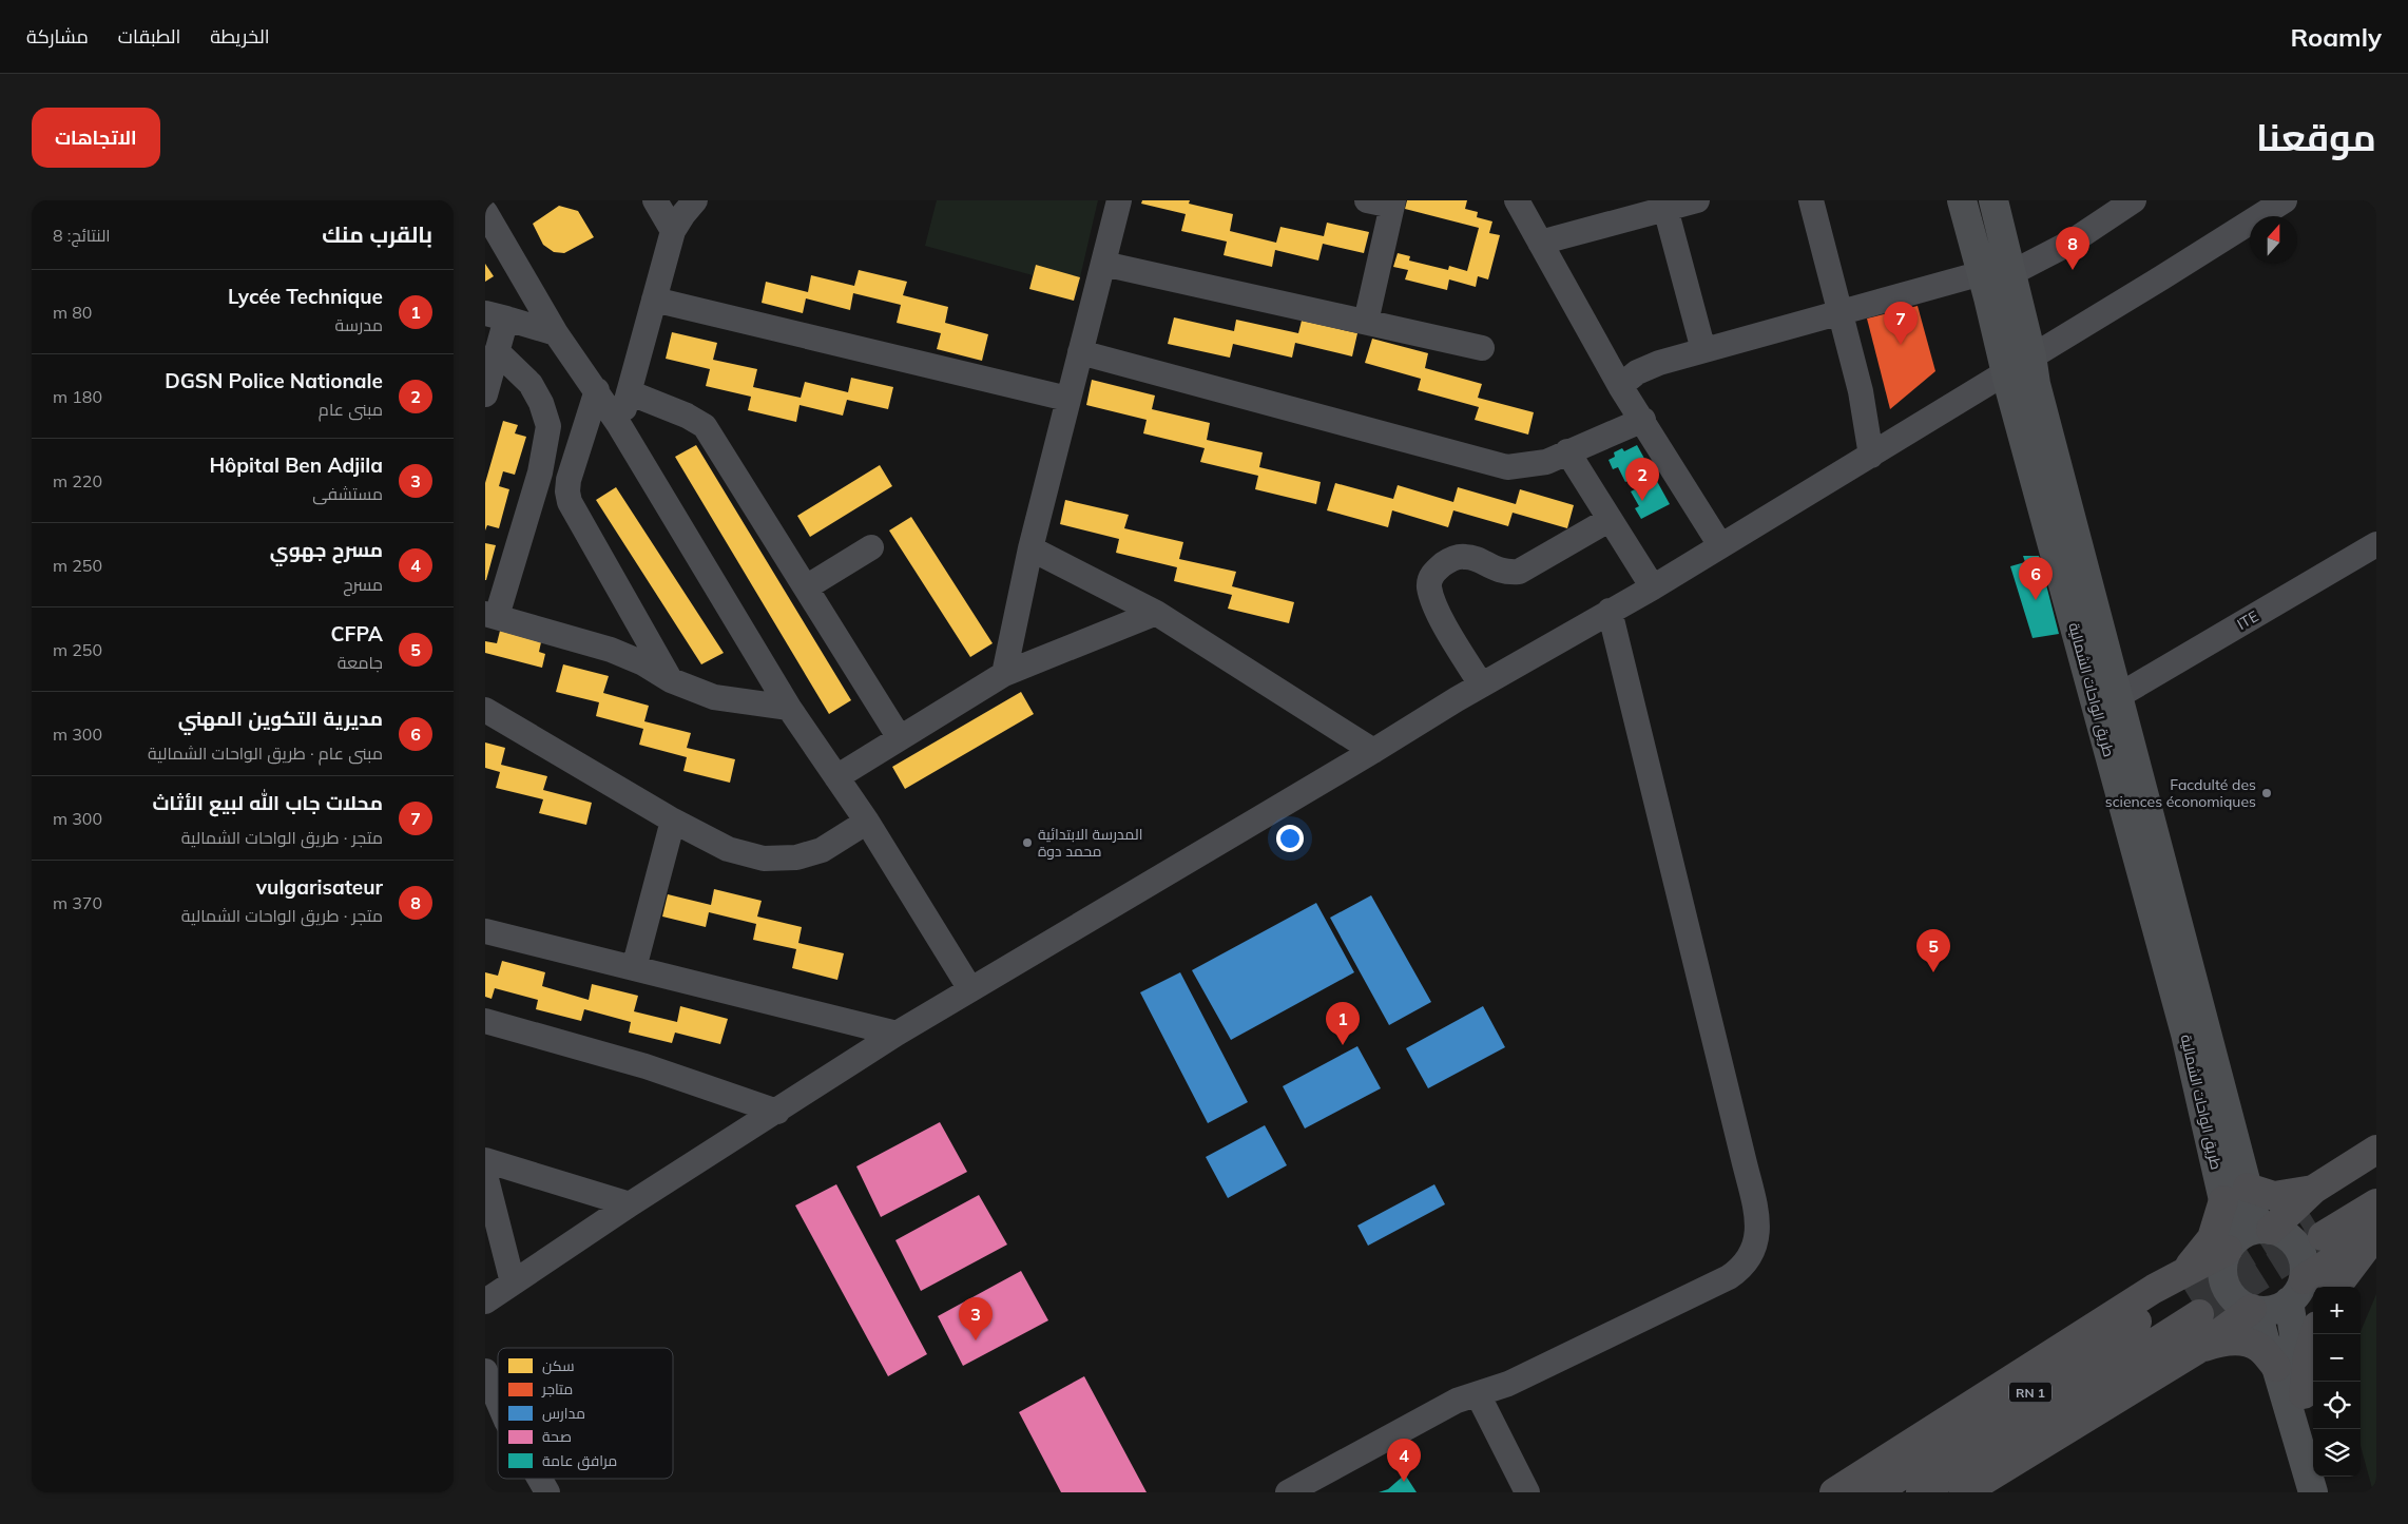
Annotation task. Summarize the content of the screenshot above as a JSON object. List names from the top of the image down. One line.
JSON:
{"streets":{"highway":["RN 1"],"main road":["طريق الواحات الشمالية"],"street":["ITE"]},"crossings":[["ITE","طريق الواحات الشمالية"]],"places":["Facdulté des sciences économiques","المدرسة الابتدائية محمد دوة"],"legend":["سكن","متاجر","مدارس","صحة","مرافق عامة"],"north":"top","page":{"header":"Roamly","nav":["الخريطة","الطبقات","مشاركة"],"title":"موقعنا","buttons":"الاتجاهات","heading":["بالقرب منك","النتائج: 8"],"pins":["8","7","2","6","5","1","3","4"],"list":[{"mark":"1","name":"Lycée Technique","note":"مدرسة","value":"80 m"},{"mark":"2","name":"DGSN Police Nationale","note":"مبنى عام","value":"180 m"},{"mark":"3","name":"Hôpital Ben Adjila","note":"مستشفى","value":"220 m"},{"mark":"4","name":"مسرح جهوي","note":"مسرح","value":"250 m"},{"mark":"5","name":"CFPA","note":"جامعة","value":"250 m"},{"mark":"6","name":"مديرية التكوين المهني","note":"مبنى عام · طريق الواحات الشمالية","value":"300 m"},{"mark":"7","name":"محلات جاب الله لبيع الأثاث","note":"متجر · طريق الواحات الشمالية","value":"300 m"},{"mark":"8","name":"vulgarisateur","note":"متجر · طريق الواحات الشمالية","value":"370 m"}],"map_buttons":["+","−"]}}
